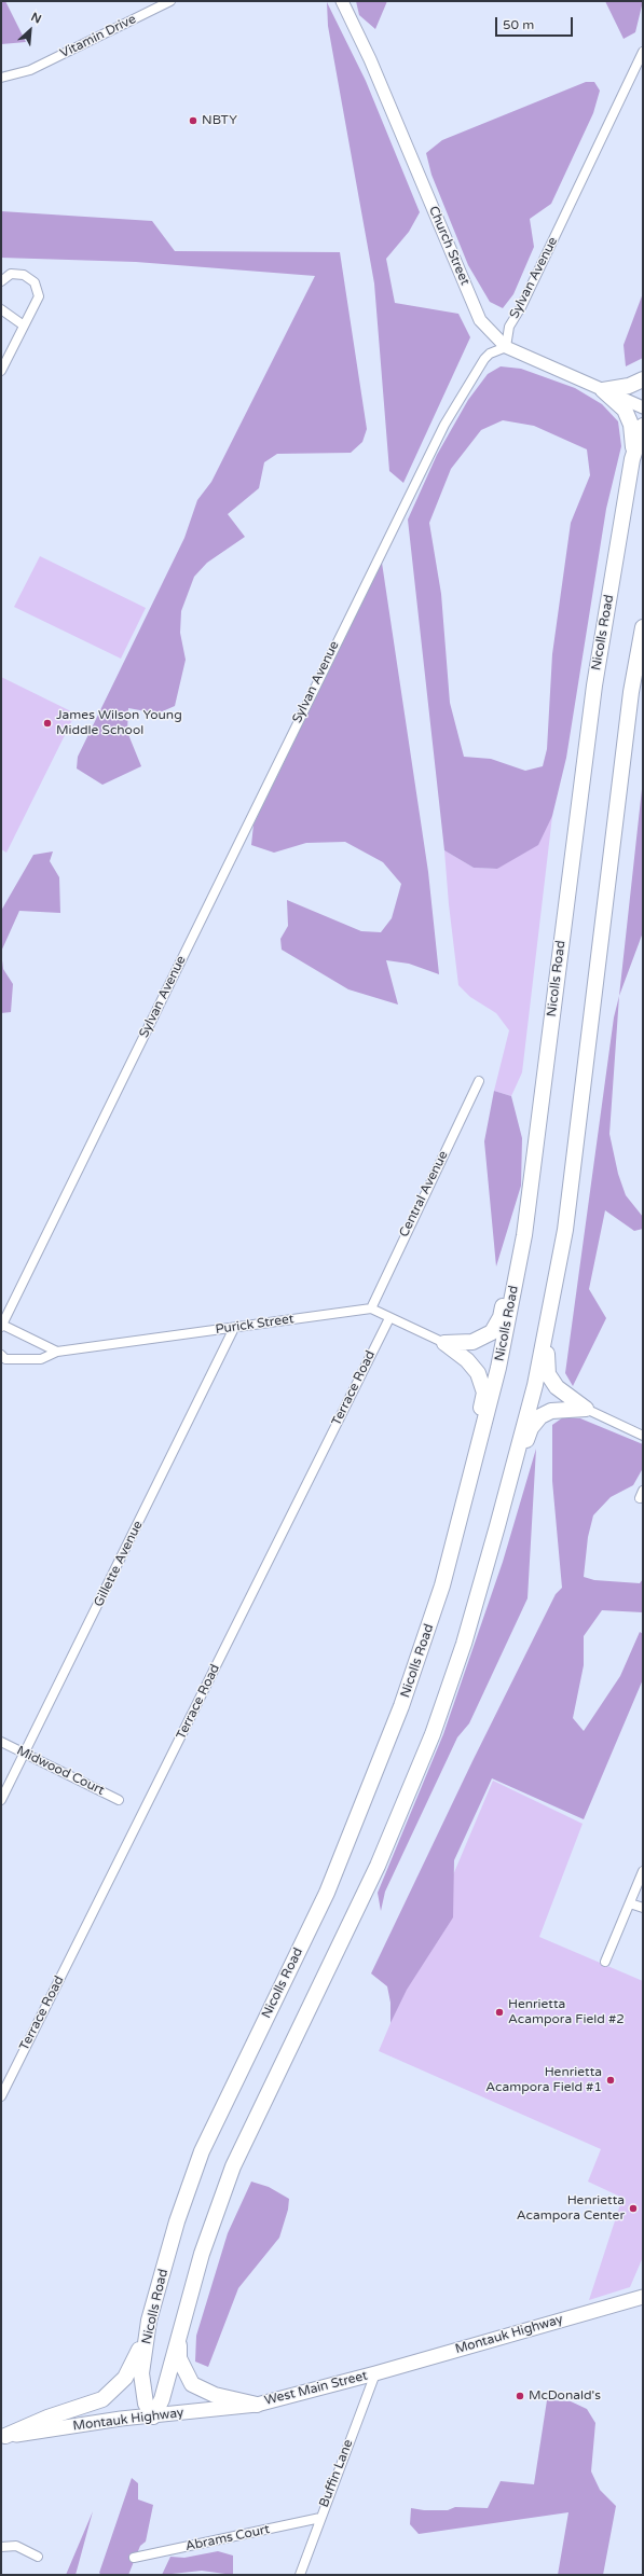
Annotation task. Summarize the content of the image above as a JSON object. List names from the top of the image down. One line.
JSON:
{"streets":{"highway":["Nicolls Road"],"main road":["Montauk Highway","West Main Street"],"street":["Vitamin Drive","Church Street","Sylvan Avenue","Central Avenue","Purick Street","Terrace Road","Gillette Avenue","Midwood Court","Buffin Lane","Abrams Court"]},"crossings":[["Church Street","Sylvan Avenue"],["Nicolls Road","Montauk Highway"],["Central Avenue","Purick Street"],["Purick Street","Gillette Avenue"],["Gillette Avenue","Midwood Court"],["Montauk Highway","West Main Street"],["Montauk Highway","Buffin Lane"],["West Main Street","Buffin Lane"],["Buffin Lane","Abrams Court"]],"places":["NBTY","James Wilson Young Middle School","Henrietta Acampora Field #2","Henrietta Acampora Field #1","Henrietta Acampora Center","McDonald's"],"scale_bar":"50 m","north":"top right"}
